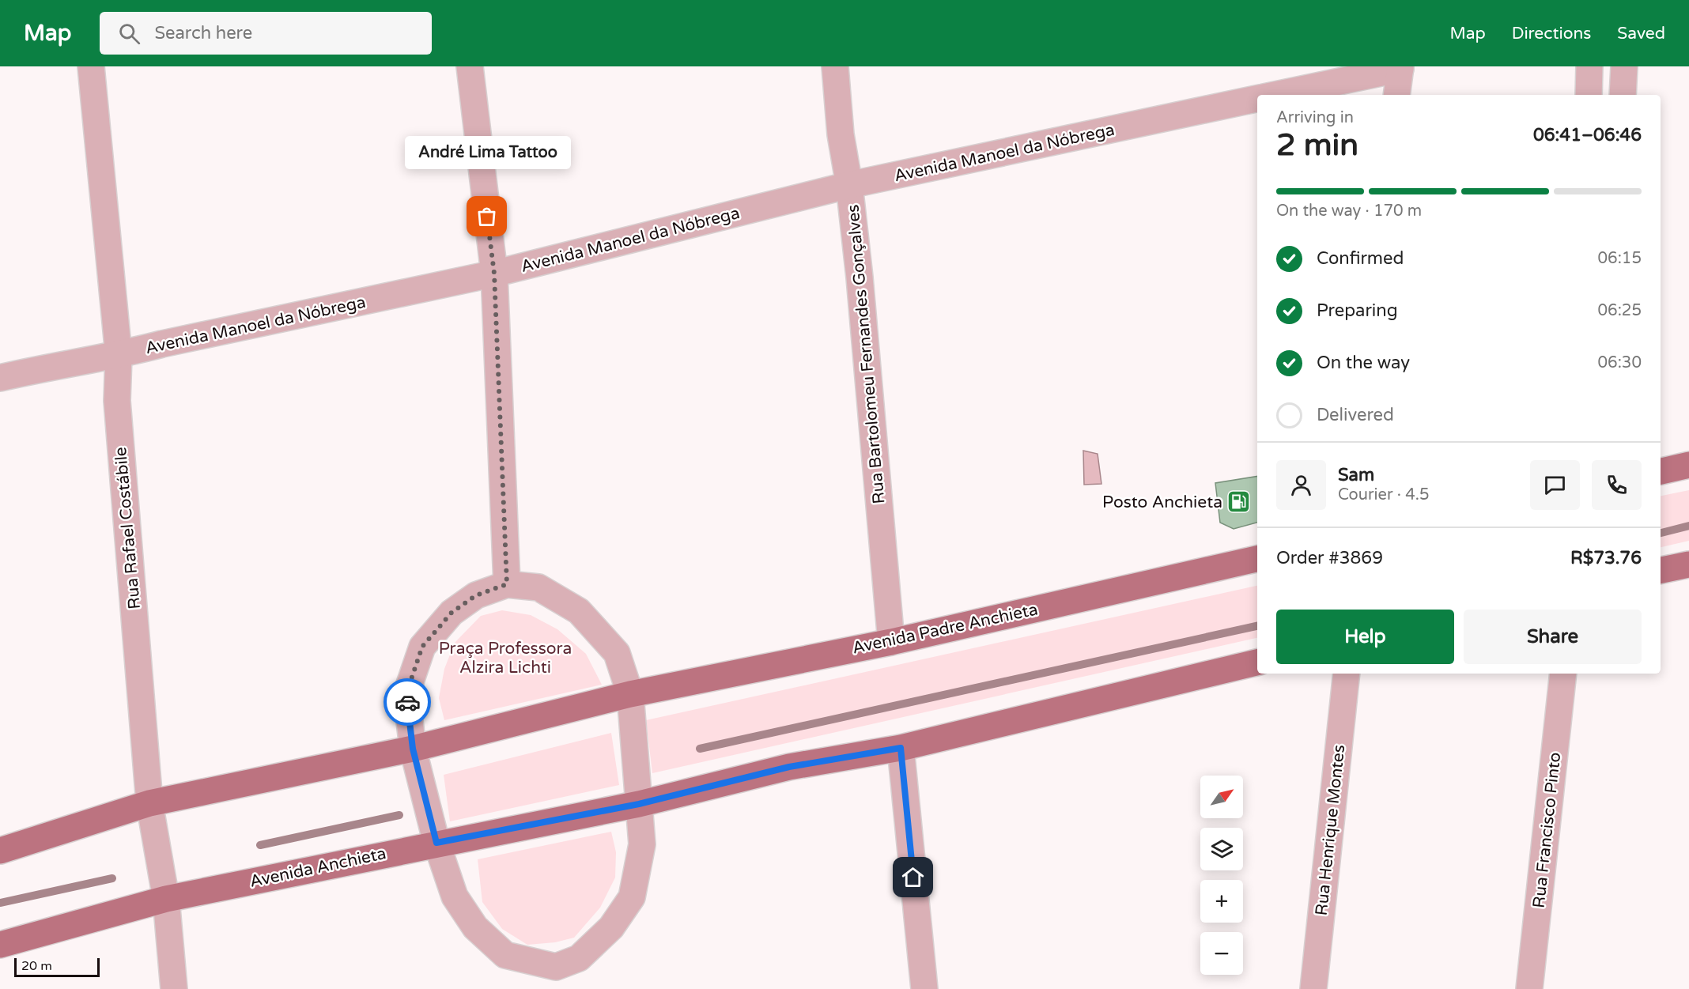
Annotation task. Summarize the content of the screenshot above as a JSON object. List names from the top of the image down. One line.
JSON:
{"streets":{"main road":["Avenida Padre Anchieta","Avenida Anchieta"],"street":["Avenida Manoel da Nóbrega","Rua Bartolomeu Fernandes Gonçalves","Rua Rafael Costábile","Rua Henrique Montes","Rua Francisco Pinto"]},"crossings":[["Avenida Manoel da Nóbrega","Rua Bartolomeu Fernandes Gonçalves"],["Avenida Manoel da Nóbrega","Rua Rafael Costábile"],["Rua Bartolomeu Fernandes Gonçalves","Avenida Padre Anchieta"],["Rua Rafael Costábile","Avenida Anchieta"]],"parks":["Praça Professora Alzira Lichti"],"places":{"other":["André Lima Tattoo"],"fuel station":["Posto Anchieta"]},"scale_bar":"20 m","north":"top right","page":{"header":"Map","search":"Search here","nav":["Map","Directions","Saved"],"heading":["2 min","Arriving in","06:41–06:46"],"panel":["Sam","Courier · 4.5","Order #3869","R$73.76"],"bubble":"André Lima Tattoo","bar":"On the way · 170 m","list":[["Confirmed","06:15"],["Preparing","06:25"],["On the way","06:30"],"Delivered"],"buttons":["Help","Share"],"map_buttons":["+","−"],"scale":"20 m"}}
